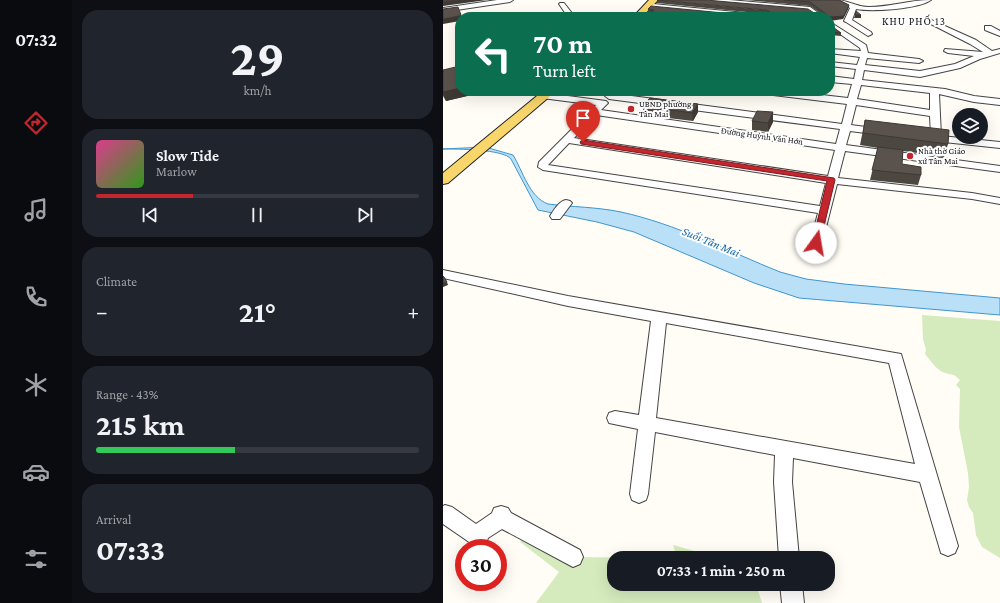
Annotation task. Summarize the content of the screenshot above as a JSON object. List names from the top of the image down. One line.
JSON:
{"streets":{"street":["Đường Huỳnh Văn Hớn"]},"districts":["KHU PHỐ 13"],"water":["Suối Tân Mai"],"places":["UBND phường Tân Mai","Nhà thờ Giáo xứ Tân Mai"],"page":{"tabs":"07:32","tile":[["29","km/h"],"Climate",["Range · 43%","215 km"],["Arrival","07:33"]],"turn":["70 m","Turn left"],"song":["Slow Tide","Marlow"],"heat":["−","21°","+"],"limit":"30","trip":"07:33 · 1 min · 250 m"}}
